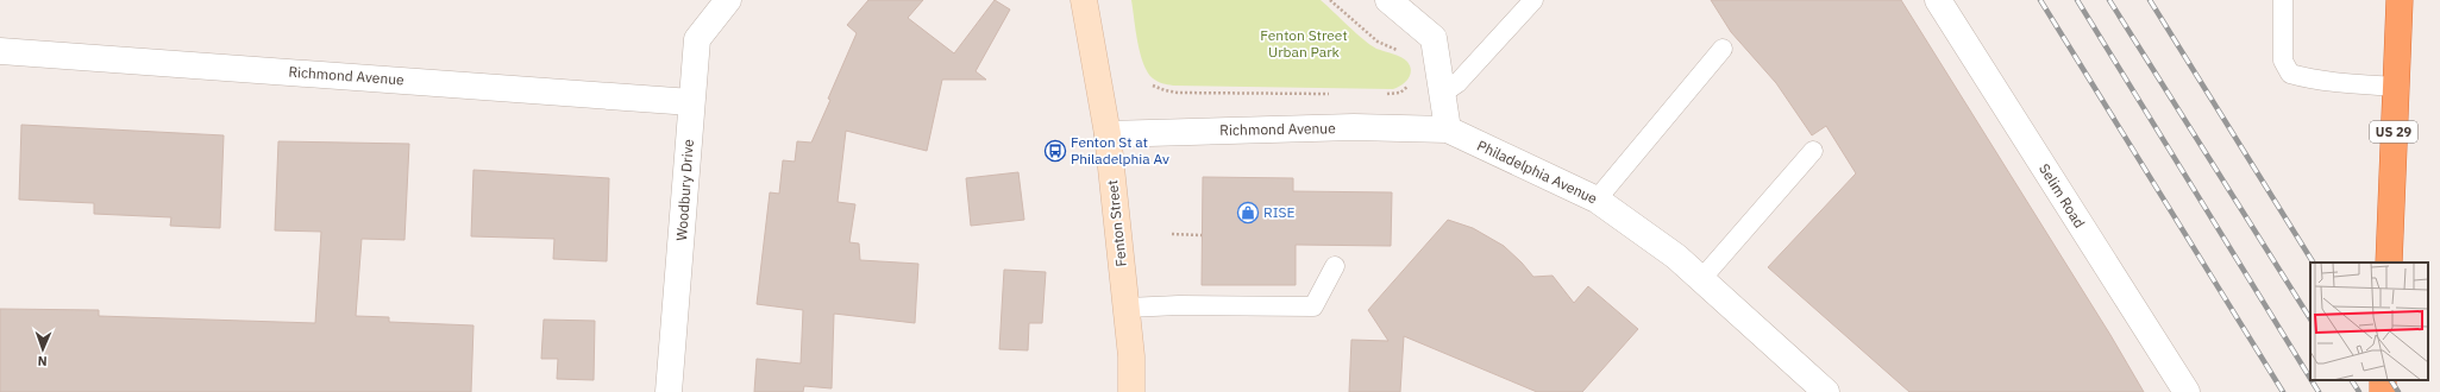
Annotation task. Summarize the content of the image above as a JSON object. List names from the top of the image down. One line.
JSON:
{"streets":{"highway":["US 29"],"street":["Richmond Avenue","Philadelphia Avenue","Woodbury Drive","Selim Road","Fenton Street"]},"crossings":[["Richmond Avenue","Philadelphia Avenue"],["Richmond Avenue","Woodbury Drive"],["Richmond Avenue","Fenton Street"]],"parks":["Fenton Street Urban Park"],"places":{"bus stop":["Fenton St at Philadelphia Av"],"shop":["RISE"]},"north":"bottom"}
